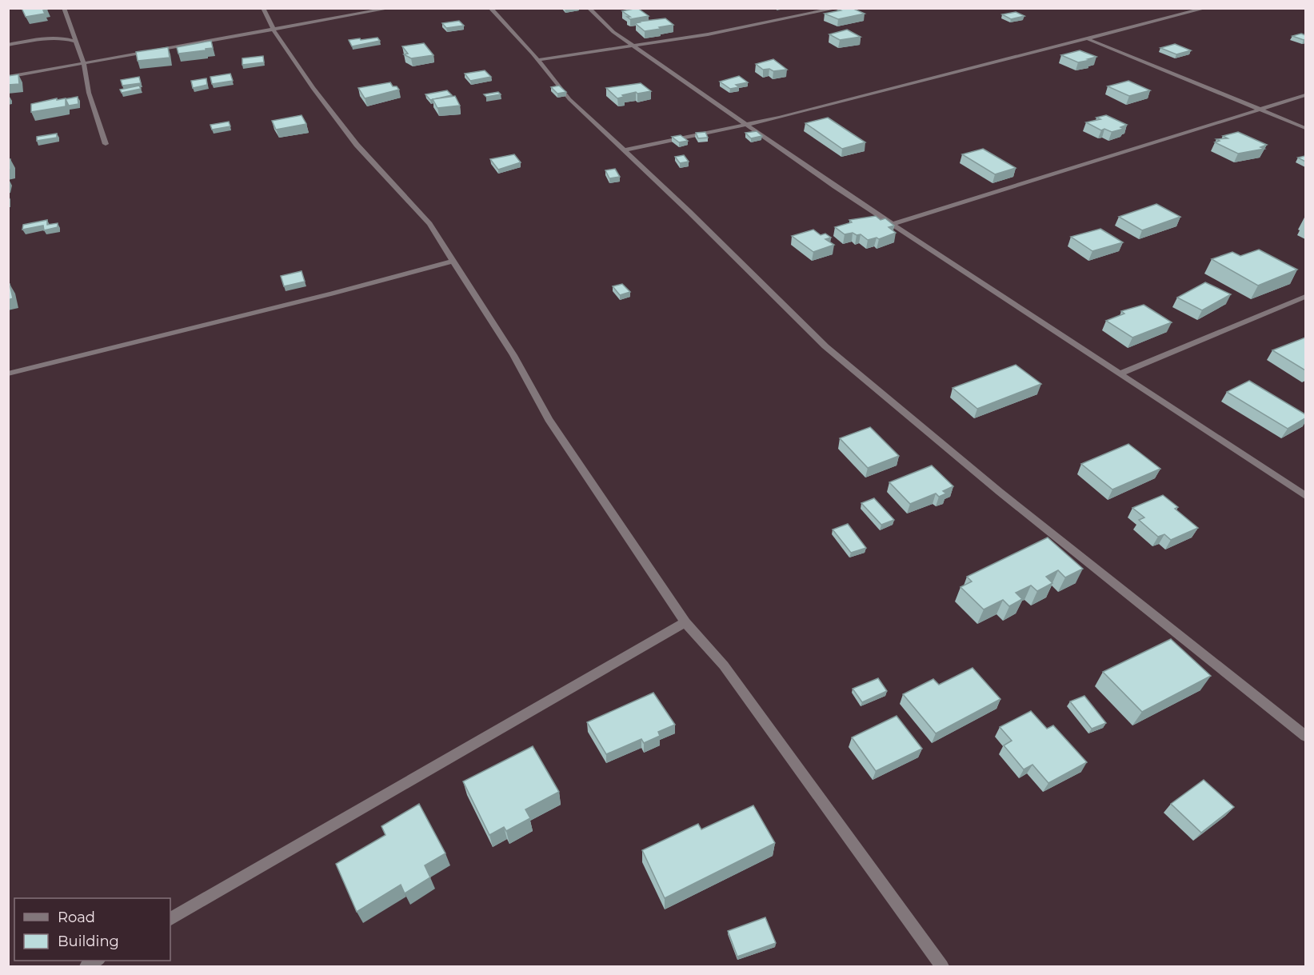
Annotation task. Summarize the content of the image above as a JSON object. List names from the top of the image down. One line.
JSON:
{"legend":["Road","Building"]}
